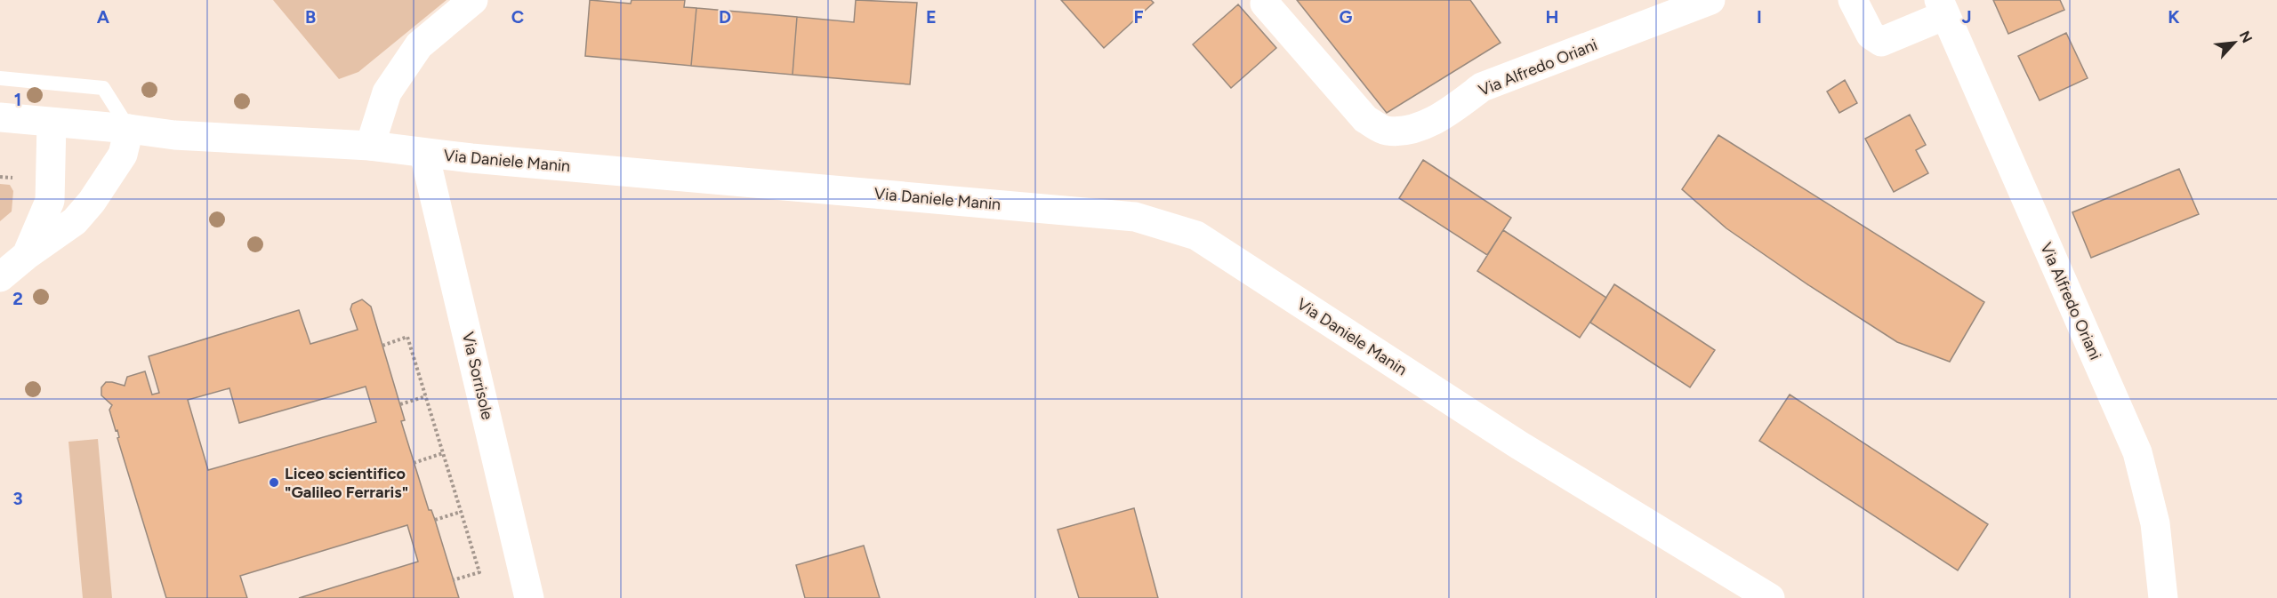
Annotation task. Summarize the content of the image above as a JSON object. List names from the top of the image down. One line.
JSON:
{"streets":{"street":["Via Alfredo Oriani","Via Daniele Manin","Via Sorrisole"]},"crossings":[["Via Daniele Manin","Via Sorrisole"]],"places":["Liceo scientifico \"Galileo Ferraris\""],"north":"top right","grid":{"columns":["A","B","C","D","E","F","G","H","I","J","K"],"rows":["1","2","3"]}}
